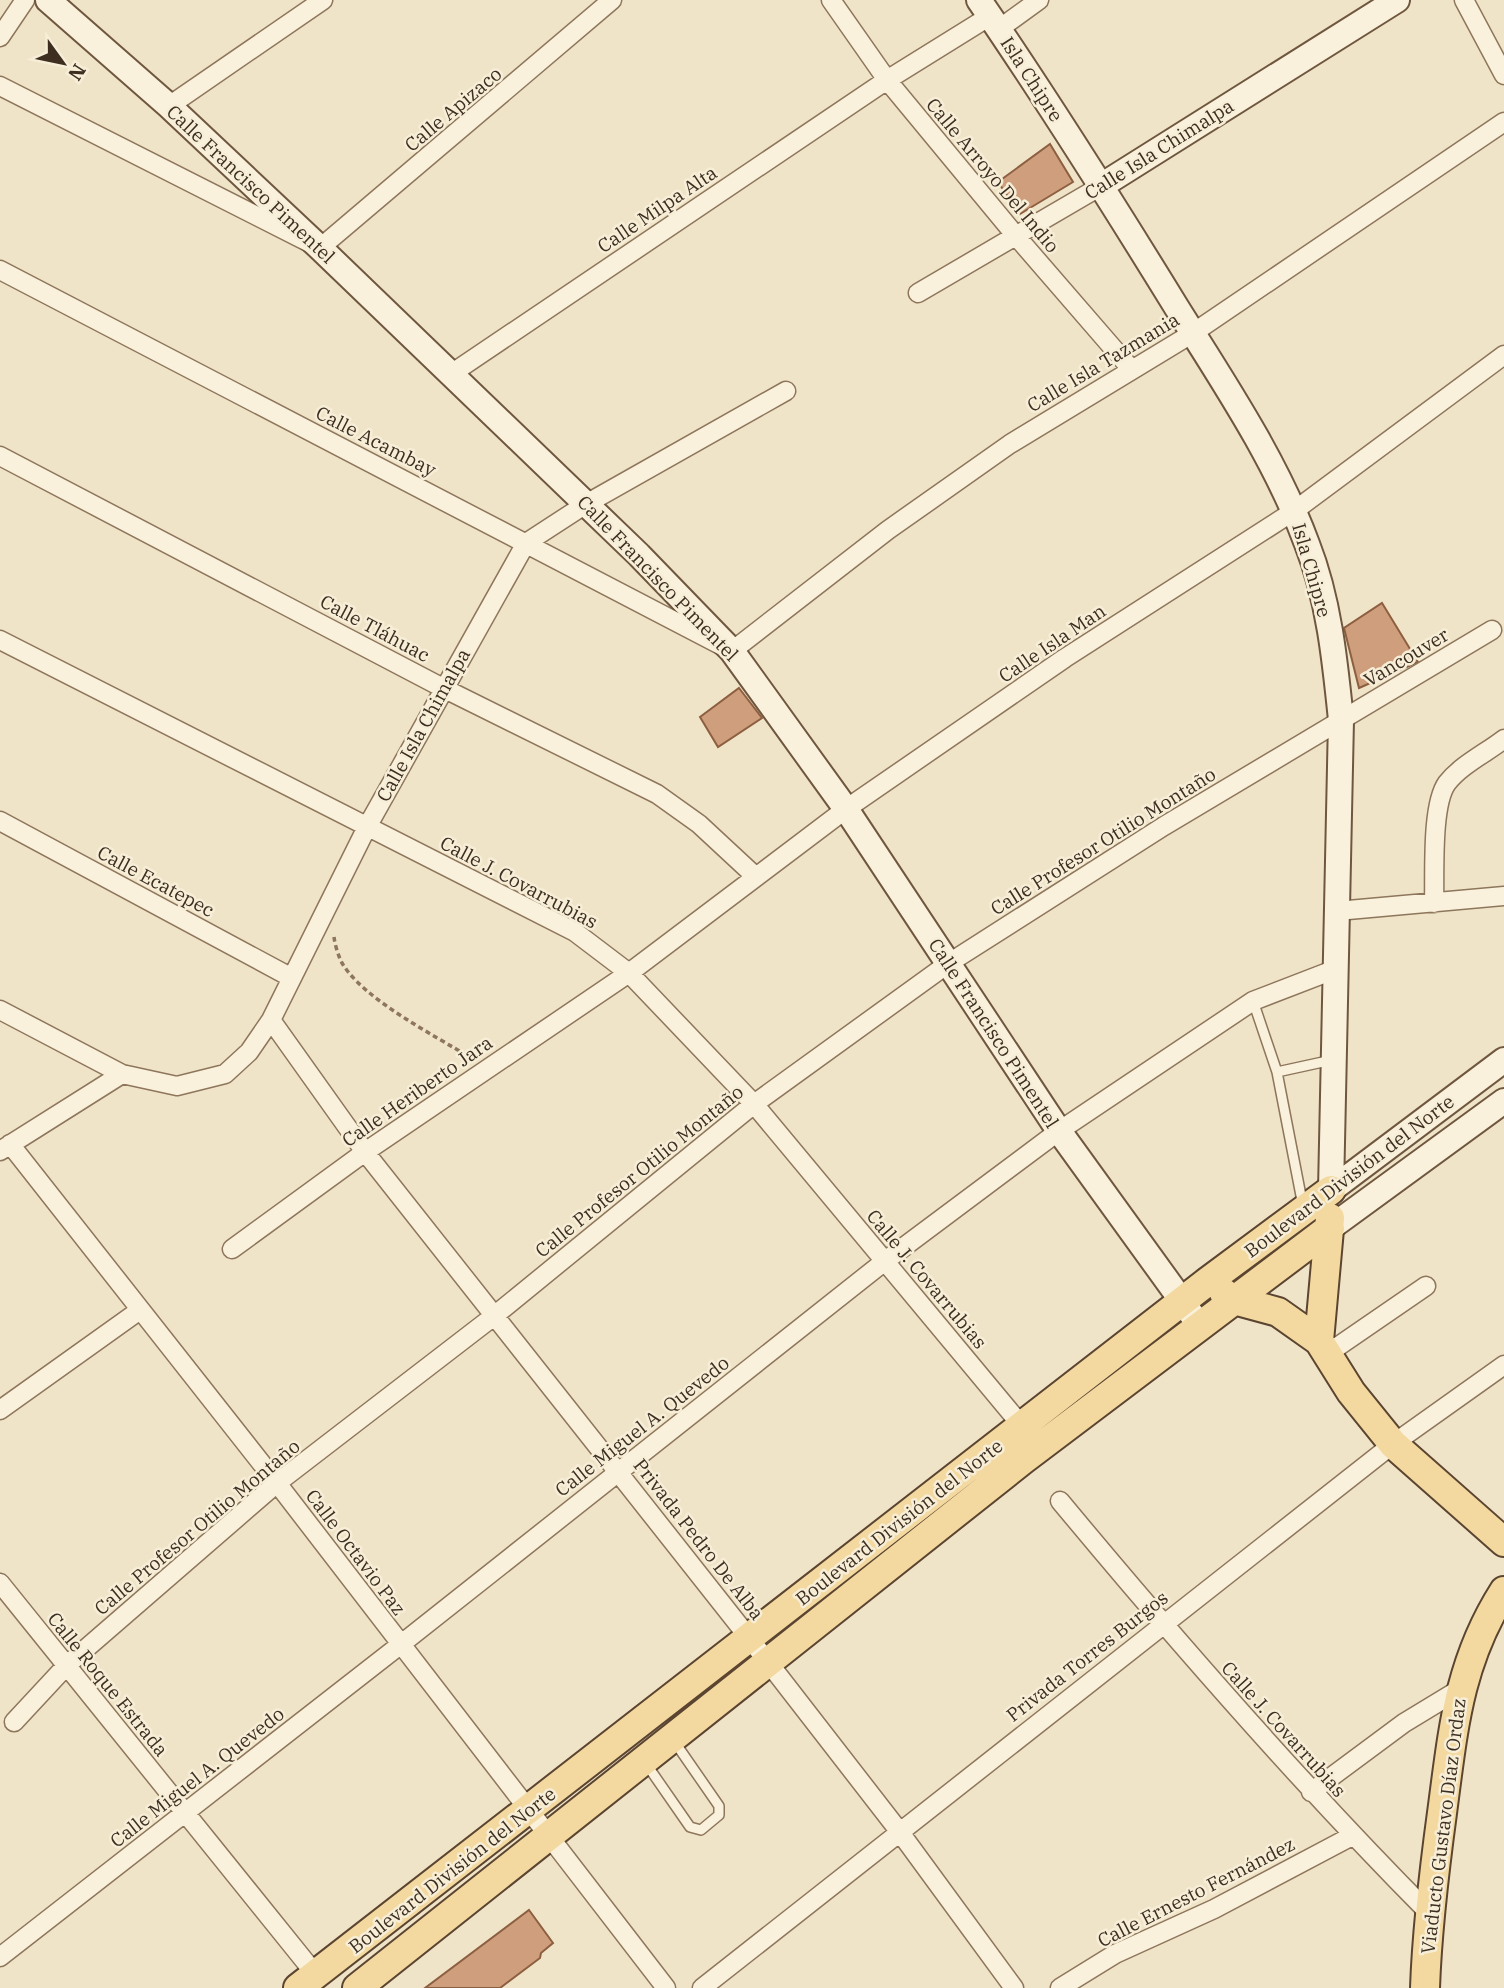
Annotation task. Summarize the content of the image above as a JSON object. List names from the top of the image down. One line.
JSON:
{"streets":{"main road":["Isla Chipre","Calle Isla Chimalpa","Calle Francisco Pimentel","Boulevard División del Norte","Viaducto Gustavo Díaz Ordaz"],"street":["Calle Apizaco","Calle Arroyo Del Indio","Calle Milpa Alta","Calle Isla Tazmania","Calle Acambay","Calle Tláhuac","Calle Isla Man","Vancouver","Calle Profesor Otilio Montaño","Calle Ecatepec","Calle J. Covarrubias","Calle Heriberto Jara","Calle Miguel A. Quevedo","Privada Pedro De Alba","Calle Octavio Paz","Privada Torres Burgos","Calle Roque Estrada","Calle Ernesto Fernández"]},"crossings":[["Isla Chipre","Calle Isla Chimalpa"],["Isla Chipre","Calle Milpa Alta"],["Isla Chipre","Calle Isla Tazmania"],["Isla Chipre","Calle Isla Man"],["Isla Chipre","Vancouver"],["Isla Chipre","Calle Profesor Otilio Montaño"],["Isla Chipre","Boulevard División del Norte"],["Isla Chipre","Calle Miguel A. Quevedo"],["Calle Apizaco","Calle Francisco Pimentel"],["Calle Isla Chimalpa","Calle Arroyo Del Indio"],["Calle Isla Chimalpa","Calle Francisco Pimentel"],["Calle Isla Chimalpa","Calle Acambay"],["Calle Isla Chimalpa","Calle Tláhuac"],["Calle Isla Chimalpa","Calle Ecatepec"],["Calle Isla Chimalpa","Calle J. Covarrubias"],["Calle Isla Chimalpa","Privada Pedro De Alba"],["Calle Arroyo Del Indio","Calle Milpa Alta"],["Calle Arroyo Del Indio","Calle Isla Tazmania"],["Calle Francisco Pimentel","Calle Milpa Alta"],["Calle Francisco Pimentel","Calle Isla Tazmania"],["Calle Francisco Pimentel","Calle Acambay"],["Calle Francisco Pimentel","Calle Isla Man"],["Calle Francisco Pimentel","Calle Profesor Otilio Montaño"],["Calle Francisco Pimentel","Boulevard División del Norte"],["Calle Francisco Pimentel","Calle Miguel A. Quevedo"],["Calle Isla Tazmania","Calle Acambay"],["Calle Tláhuac","Calle Isla Man"],["Calle Isla Man","Calle J. Covarrubias"],["Calle Isla Man","Calle Heriberto Jara"],["Vancouver","Calle Profesor Otilio Montaño"],["Calle Profesor Otilio Montaño","Calle J. Covarrubias"],["Calle Profesor Otilio Montaño","Privada Pedro De Alba"],["Calle Profesor Otilio Montaño","Calle Octavio Paz"],["Calle Profesor Otilio Montaño","Calle Roque Estrada"],["Calle J. Covarrubias","Calle Heriberto Jara"],["Calle J. Covarrubias","Boulevard División del Norte"],["Calle J. Covarrubias","Calle Miguel A. Quevedo"],["Calle J. Covarrubias","Privada Torres Burgos"],["Calle J. Covarrubias","Viaducto Gustavo Díaz Ordaz"],["Calle J. Covarrubias","Calle Ernesto Fernández"],["Calle Heriberto Jara","Privada Pedro De Alba"],["Boulevard División del Norte","Privada Pedro De Alba"],["Boulevard División del Norte","Calle Octavio Paz"],["Boulevard División del Norte","Calle Roque Estrada"],["Calle Miguel A. Quevedo","Privada Pedro De Alba"],["Calle Miguel A. Quevedo","Calle Octavio Paz"],["Calle Miguel A. Quevedo","Calle Roque Estrada"],["Privada Pedro De Alba","Privada Torres Burgos"]],"north":"bottom right"}
